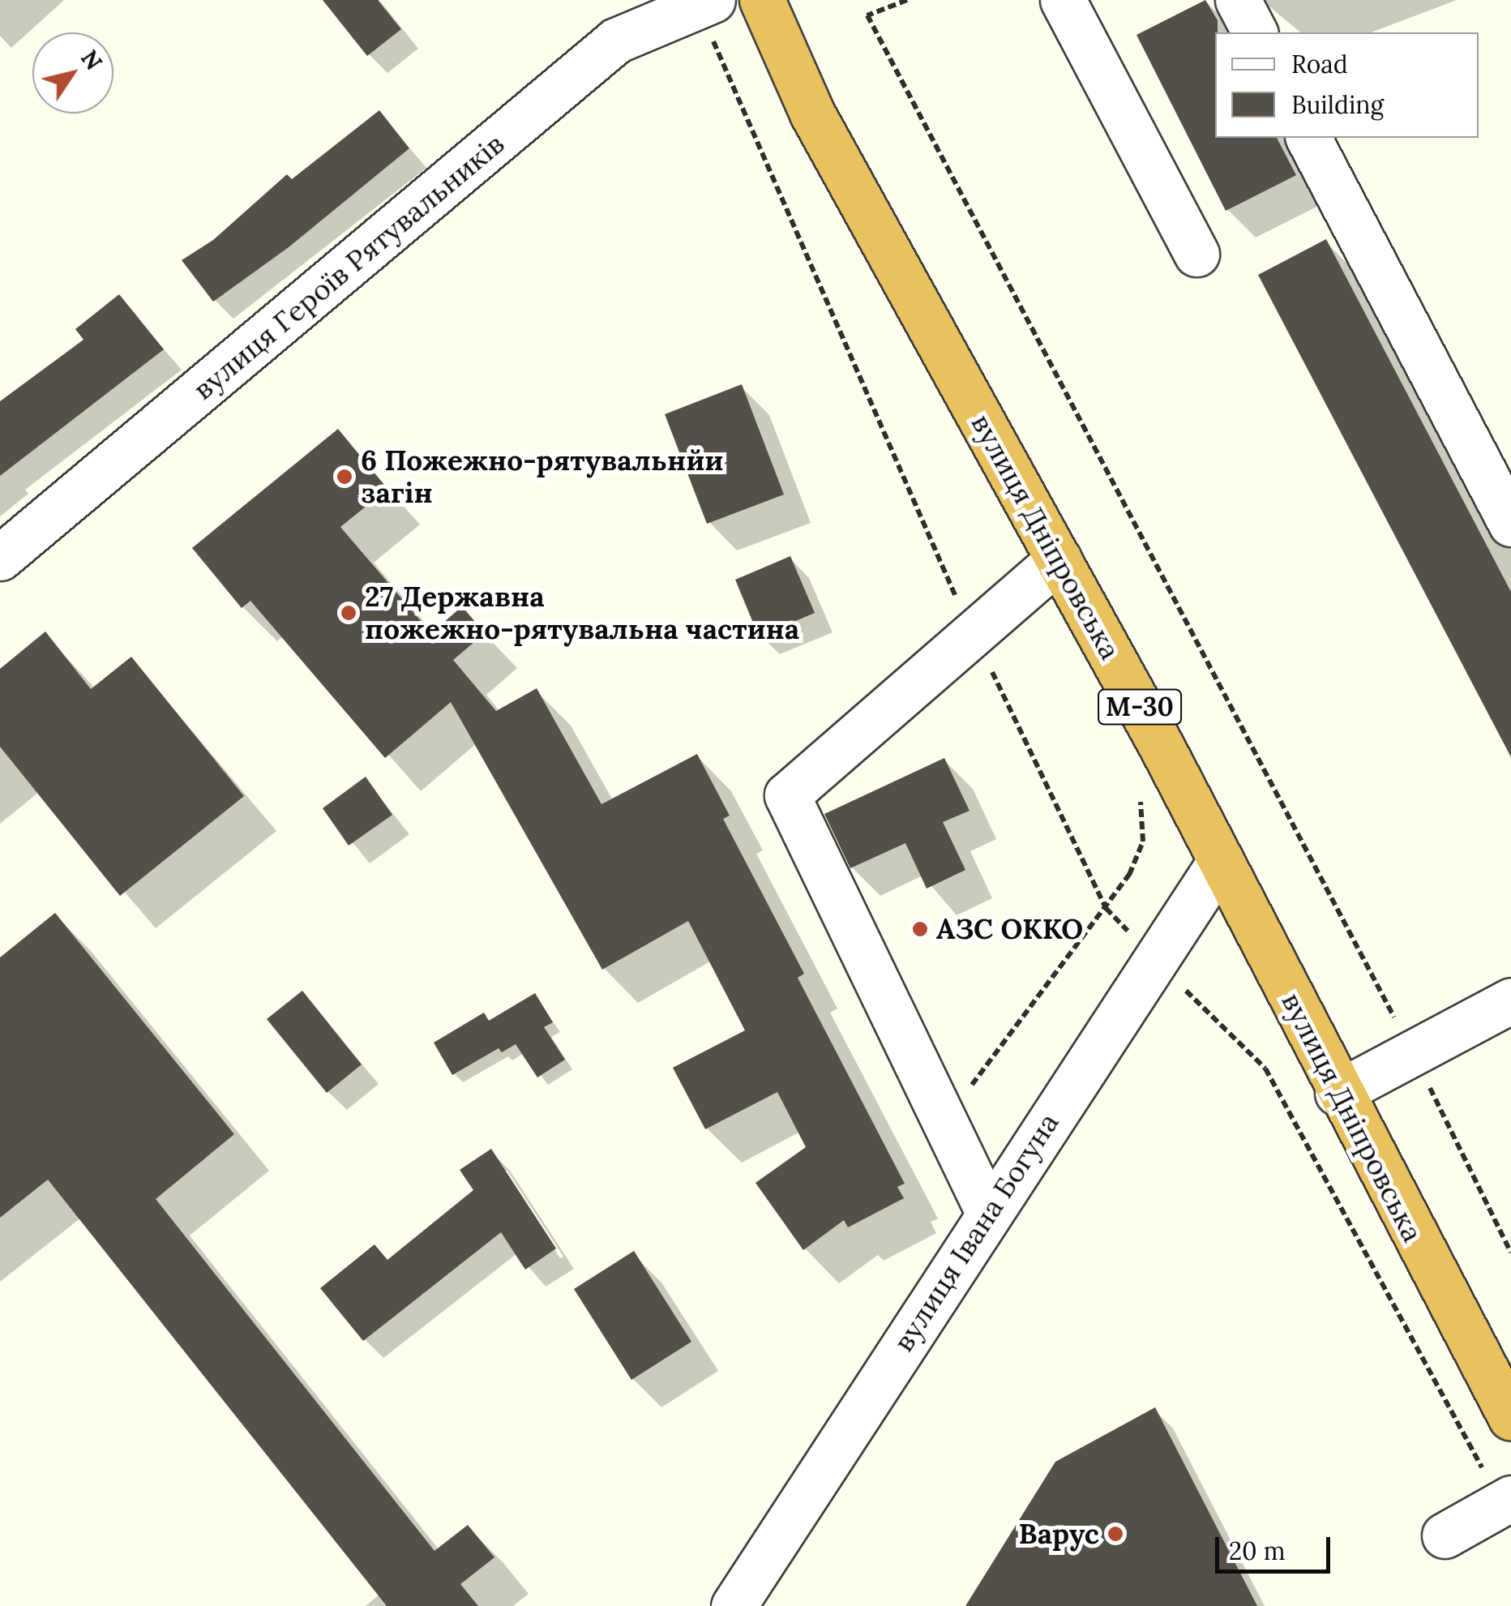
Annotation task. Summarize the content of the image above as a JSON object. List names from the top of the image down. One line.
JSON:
{"streets":{"highway":["вулиця Дніпровська","М-30"],"street":["вулиця Героїв Рятувальників","вулиця Івана Богуна"]},"crossings":[["вулиця Дніпровська","вулиця Івана Богуна"]],"places":["6 Пожежно-рятувальнйи загін","27 Державна пожежно-рятувальна частина","АЗС ОККО","Варус"],"legend":["Road","Building"],"scale_bar":"20 m","north":"top right"}
